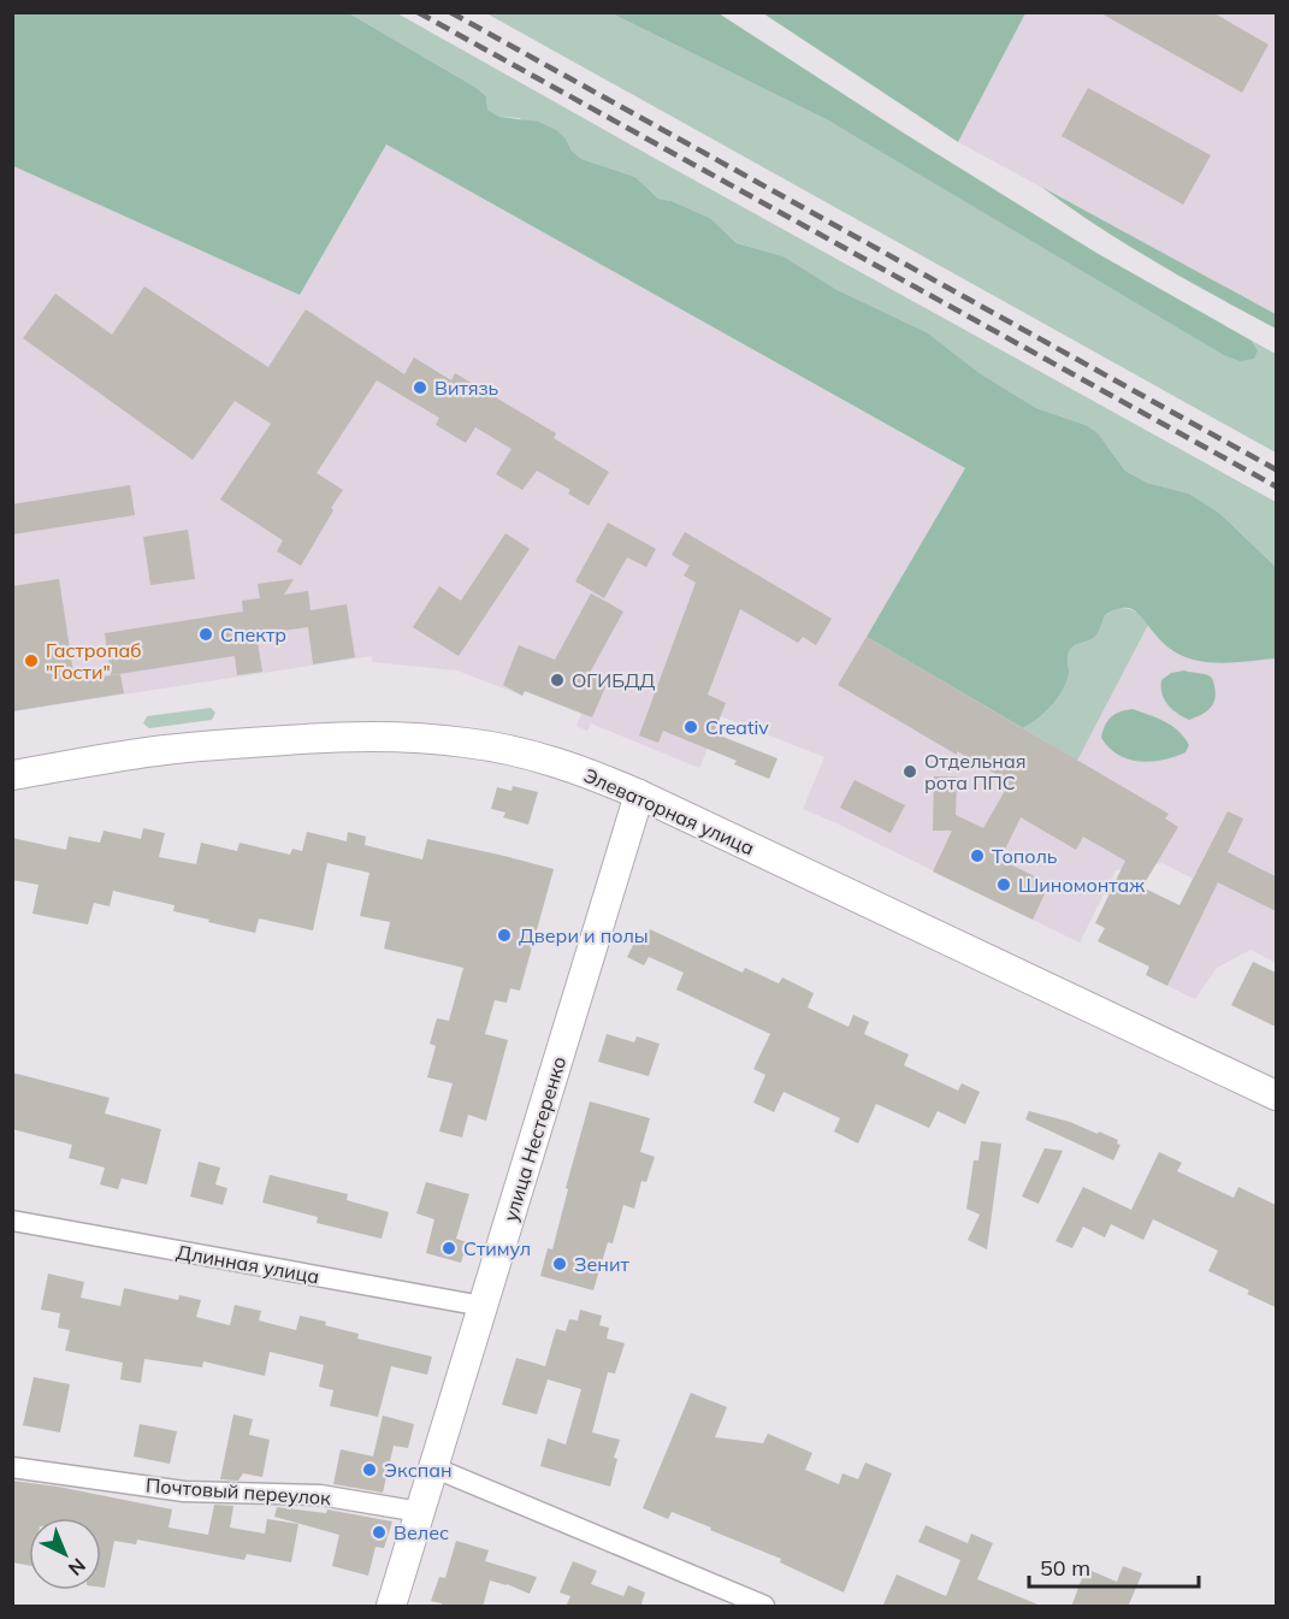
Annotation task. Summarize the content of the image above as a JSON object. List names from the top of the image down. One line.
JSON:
{"streets":{"street":["Элеваторная улица","улица Нестеренко","Длинная улица","Почтовый переулок"]},"crossings":[["Элеваторная улица","улица Нестеренко"],["улица Нестеренко","Длинная улица"],["улица Нестеренко","Почтовый переулок"]],"places":["Витязь","Спектр","Гастропаб \"Гости\"","ОГИБДД","Creativ","Отдельная рота ППС","Тополь","Шиномонтаж","Двери и полы","Стимул","Зенит","Экспан","Велес"],"scale_bar":"50 m","north":"bottom right"}
